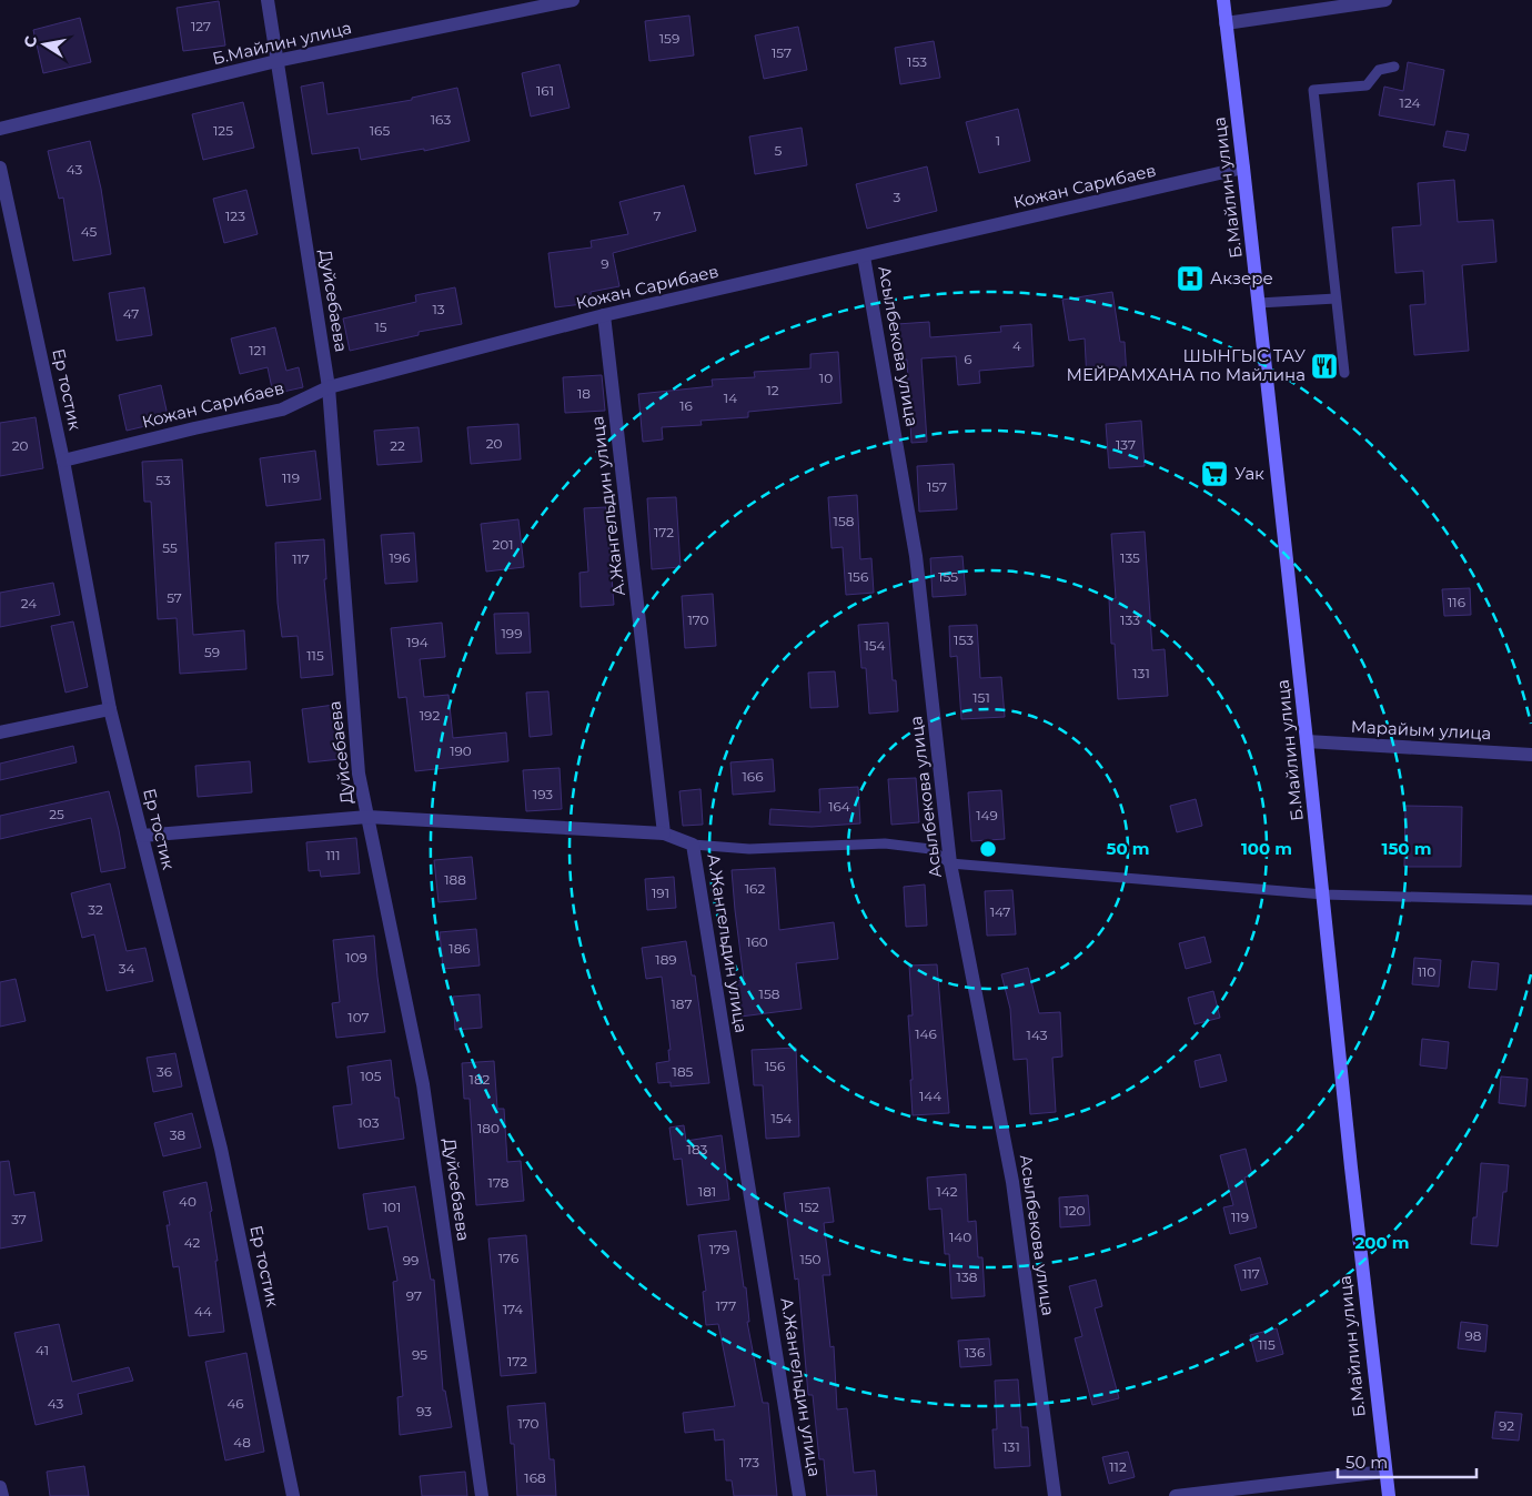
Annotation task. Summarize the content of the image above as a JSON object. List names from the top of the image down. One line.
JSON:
{"streets":{"street":["Б.Майлин улица","Кожан Сарибаев","Дуйсебаева","Асылбекова улица","Ер тостик","А.Жангельдин улица","Марайым улица"]},"crossings":[["Б.Майлин улица","Кожан Сарибаев"],["Б.Майлин улица","Дуйсебаева"],["Б.Майлин улица","Марайым улица"],["Кожан Сарибаев","Дуйсебаева"],["Кожан Сарибаев","Асылбекова улица"],["Кожан Сарибаев","Ер тостик"],["Кожан Сарибаев","А.Жангельдин улица"]],"places":{"hospital":["Акзере"],"restaurant":["ШЫНГЫС ТАУ МЕЙРАМХАНА по Майлина"],"supermarket":["Уак"]},"house_numbers":["127","159","157","153","161","124","163","125","165","1","5","43","3","123","7","45","9","13","47","15","4","121","6","10","12","18","14","16","20","137","20","22","119","53","157","158","172","201","55","196","135","117","156","155","57","116","24","170","133","199","153","194","154","59","115","131","151","192","190","166","193","164","25","149","111","188","162","191","32","147","160","186","109","189","34","110","158","187","107","146","143","156","36","185","105","182","144","154","103","180","38","183","178","181","142","40","101","152","120","119","37","140","42","179","176","150","99","117","138","97","177","174","44","98","115","41","136","95","172","43","46","93","170","92","48","131","173","112","168"],"scale_bar":"50 m","north":"left","rings":["50 m","100 m","150 m","200 m"]}
